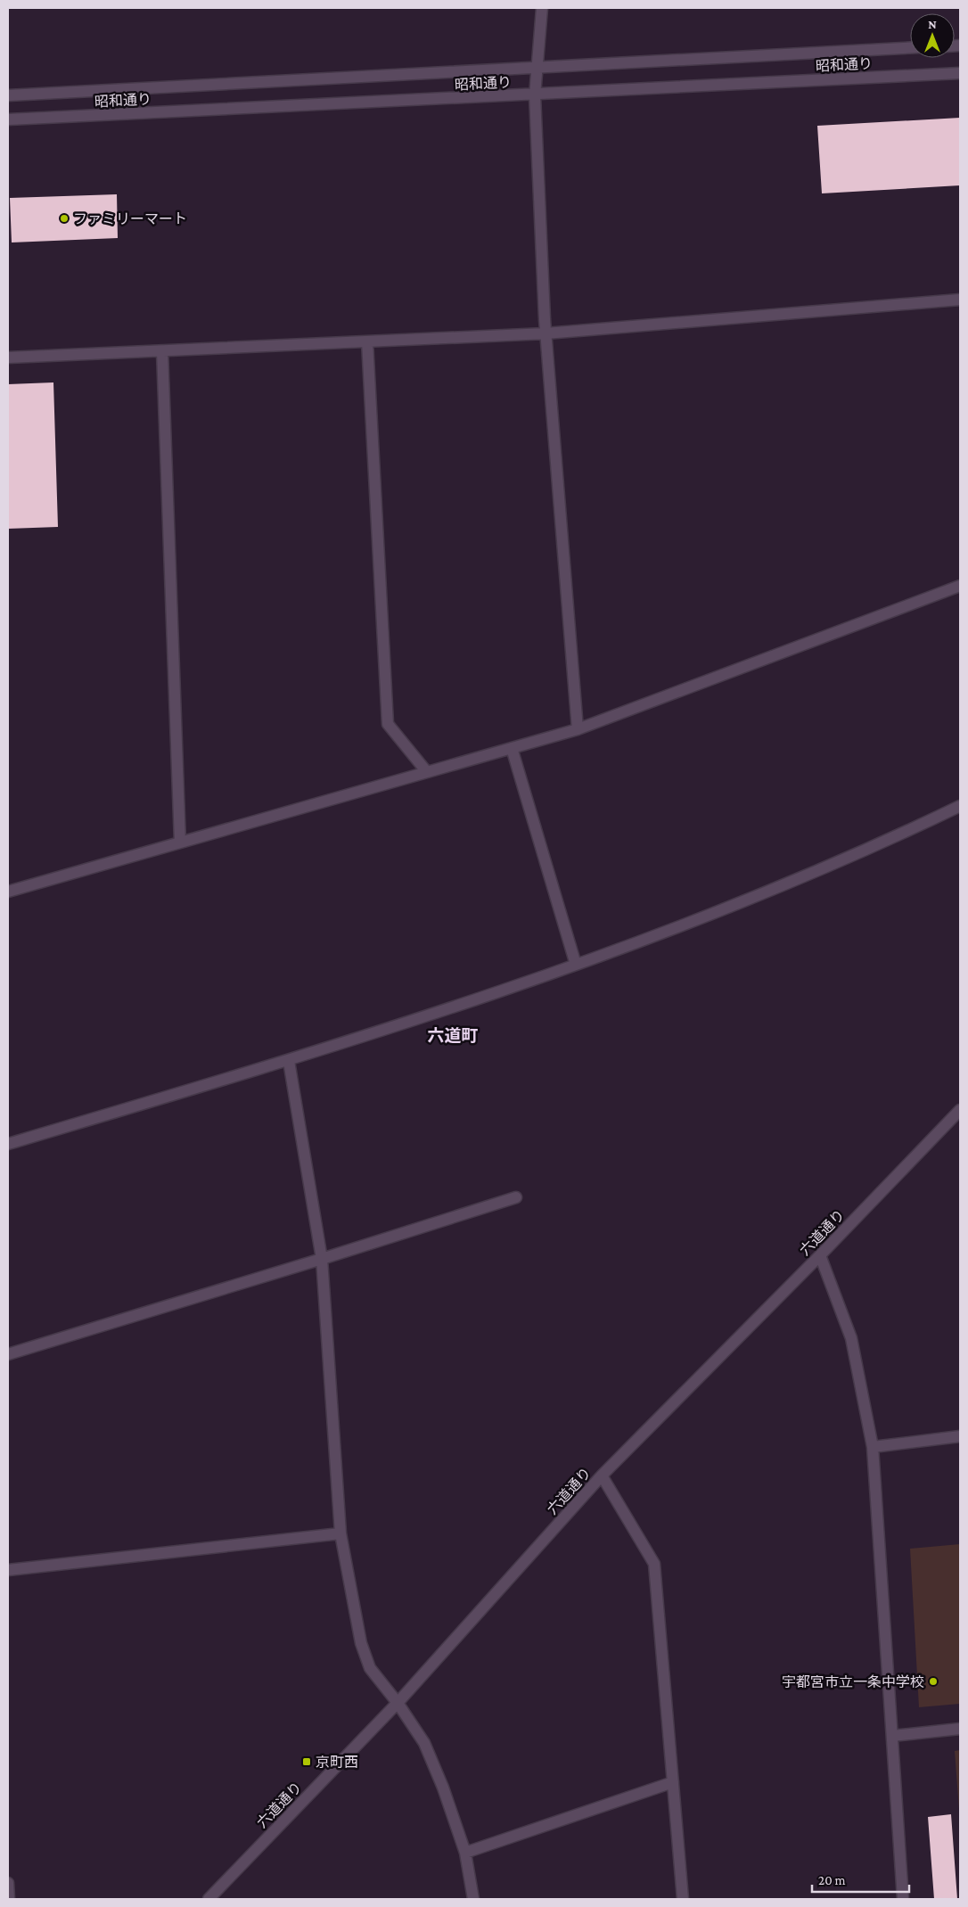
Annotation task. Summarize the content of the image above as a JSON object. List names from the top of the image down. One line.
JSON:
{"streets":{"street":["昭和通り","六道通り"]},"districts":["六道町"],"places":{"other":["ファミリーマート","宇都宮市立一条中学校"],"transit":["京町西"]},"scale_bar":"20 m","north":"top"}
